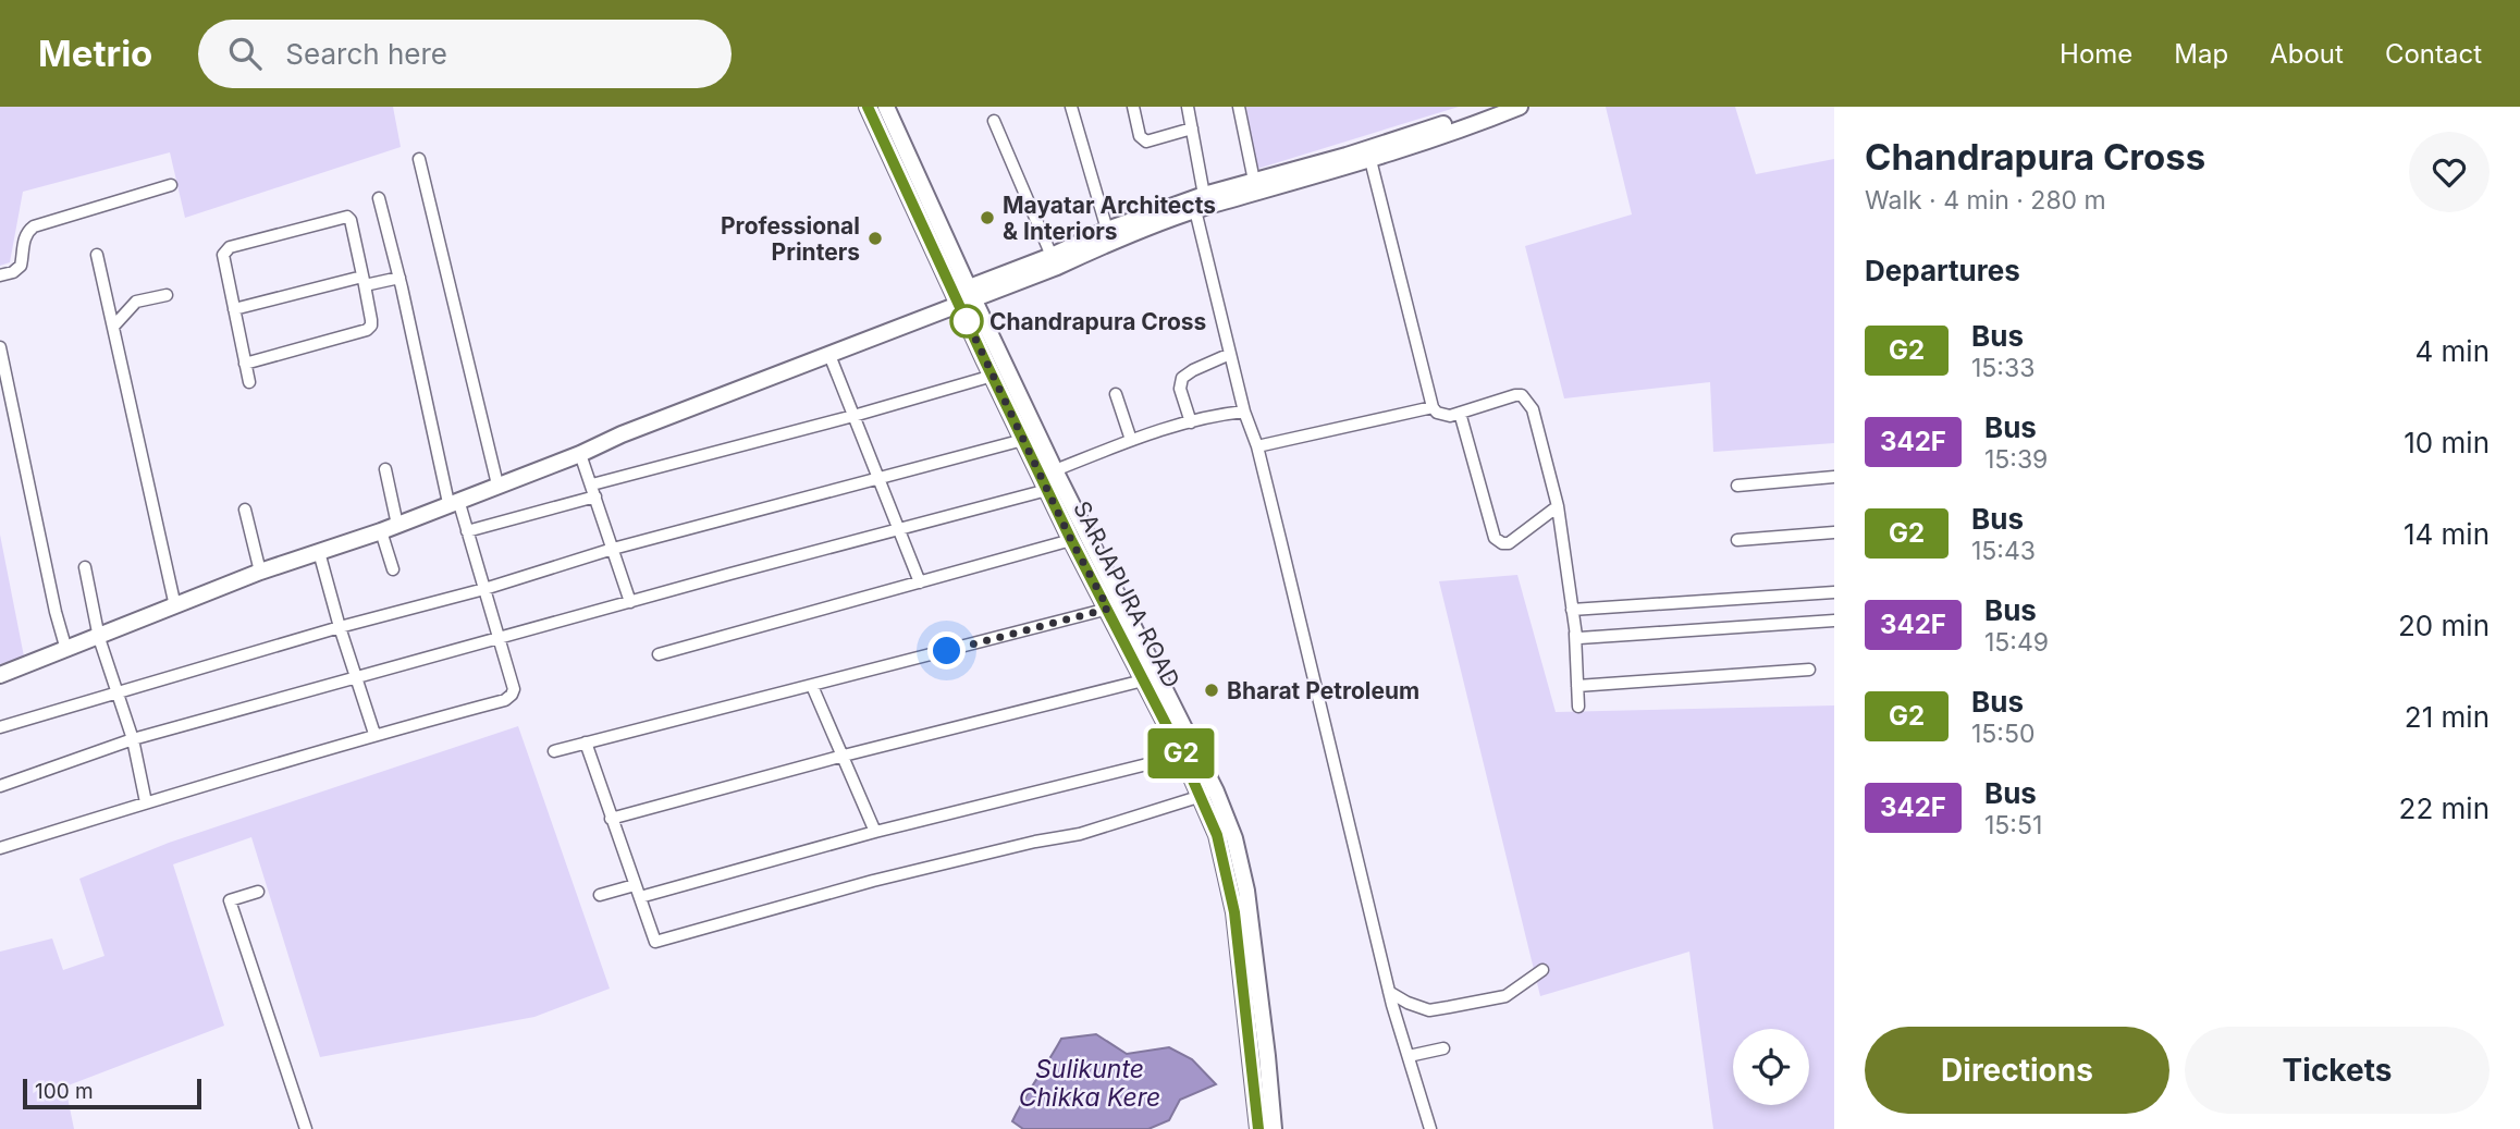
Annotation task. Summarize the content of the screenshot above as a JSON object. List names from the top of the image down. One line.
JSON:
{"streets":{"main road":["SARJAPURA ROAD"]},"water":["Sulikunte Chikka Kere"],"places":["Mayatar Architects & Interiors","Professional Printers","Chandrapura Cross","Bharat Petroleum"],"lines":["bus line G2"],"scale_bar":"100 m","page":{"header":"Metrio","search":"Search here","nav":["Home","Map","About","Contact"],"on_map":"G2","heading":[["Chandrapura Cross","Walk · 4 min · 280 m"],"Departures"],"list":[{"mark":"G2","name":"Bus","note":"15:33","value":"4 min"},{"mark":"342F","name":"Bus","note":"15:39","value":"10 min"},{"mark":"G2","name":"Bus","note":"15:43","value":"14 min"},{"mark":"342F","name":"Bus","note":"15:49","value":"20 min"},{"mark":"G2","name":"Bus","note":"15:50","value":"21 min"},{"mark":"342F","name":"Bus","note":"15:51","value":"22 min"}],"buttons":["Directions","Tickets"],"scale":"100 m"}}
